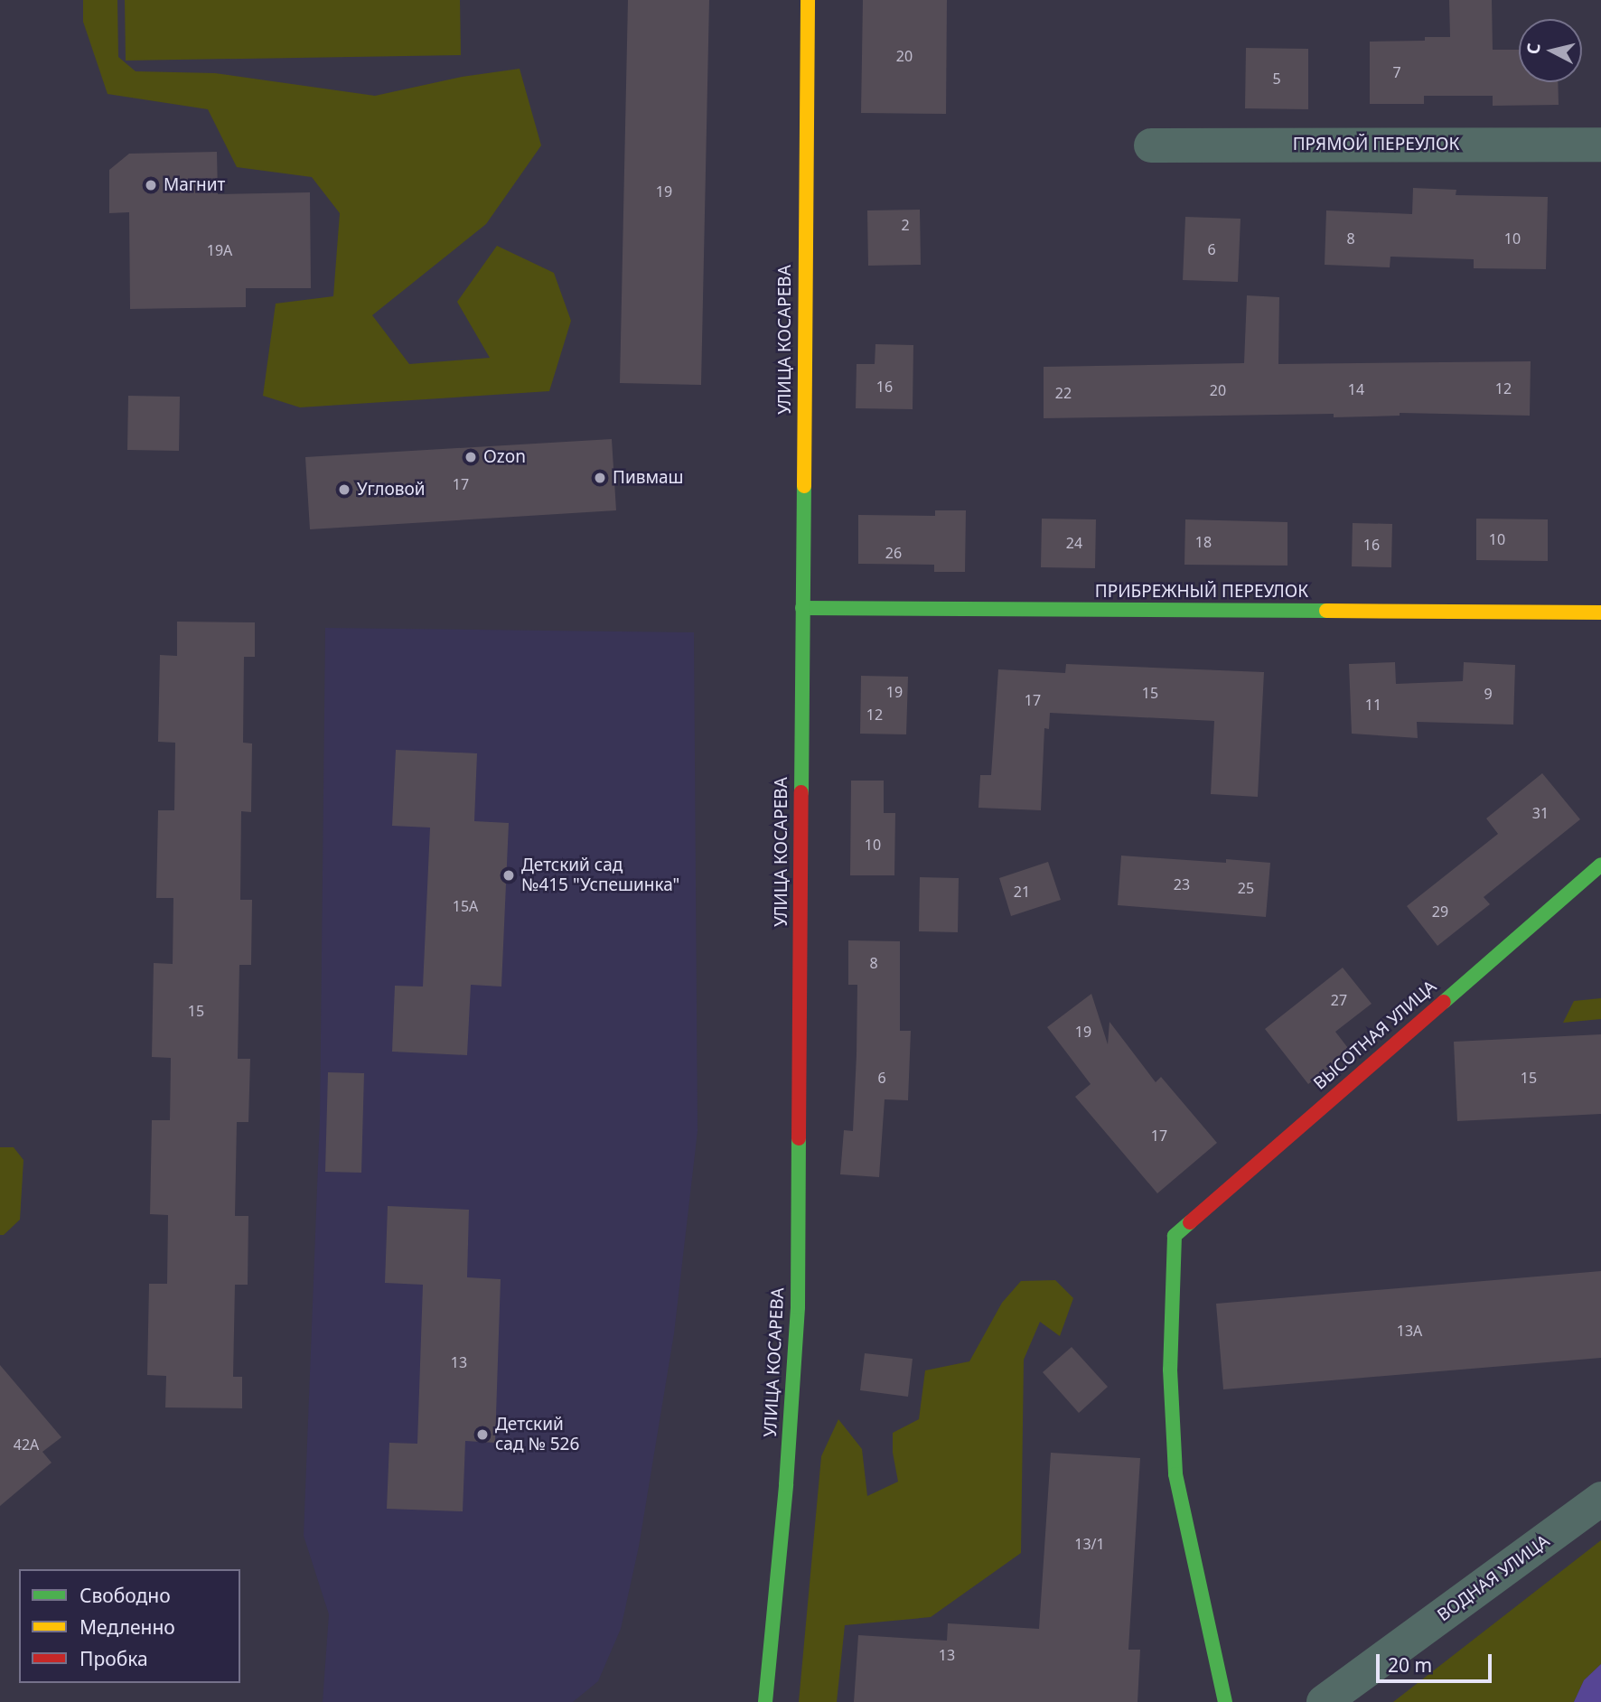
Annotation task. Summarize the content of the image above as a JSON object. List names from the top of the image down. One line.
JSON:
{"streets":{"street":["ПРЯМОЙ ПЕРЕУЛОК","УЛИЦА КОСАРЕВА","ПРИБРЕЖНЫЙ ПЕРЕУЛОК","ВЫСОТНАЯ УЛИЦА","ВОДНАЯ УЛИЦА"]},"crossings":[["УЛИЦА КОСАРЕВА","ПРИБРЕЖНЫЙ ПЕРЕУЛОК"]],"places":["Магнит","Ozon","Пивмаш","Угловой","Детский сад №415 \"Успешинка\"","Детcкий сад № 526"],"house_numbers":["20","7","5","19","2","8","10","6","19А","16","12","14","20","22","17","10","18","24","16","26","19","15","9","17","11","12","31","10","23","25","21","15А","29","8","27","15","19","6","15","17","13А","13","42А","13/1","13"],"legend":["Свободно","Медленно","Пробка"],"scale_bar":"20 m","north":"left"}
